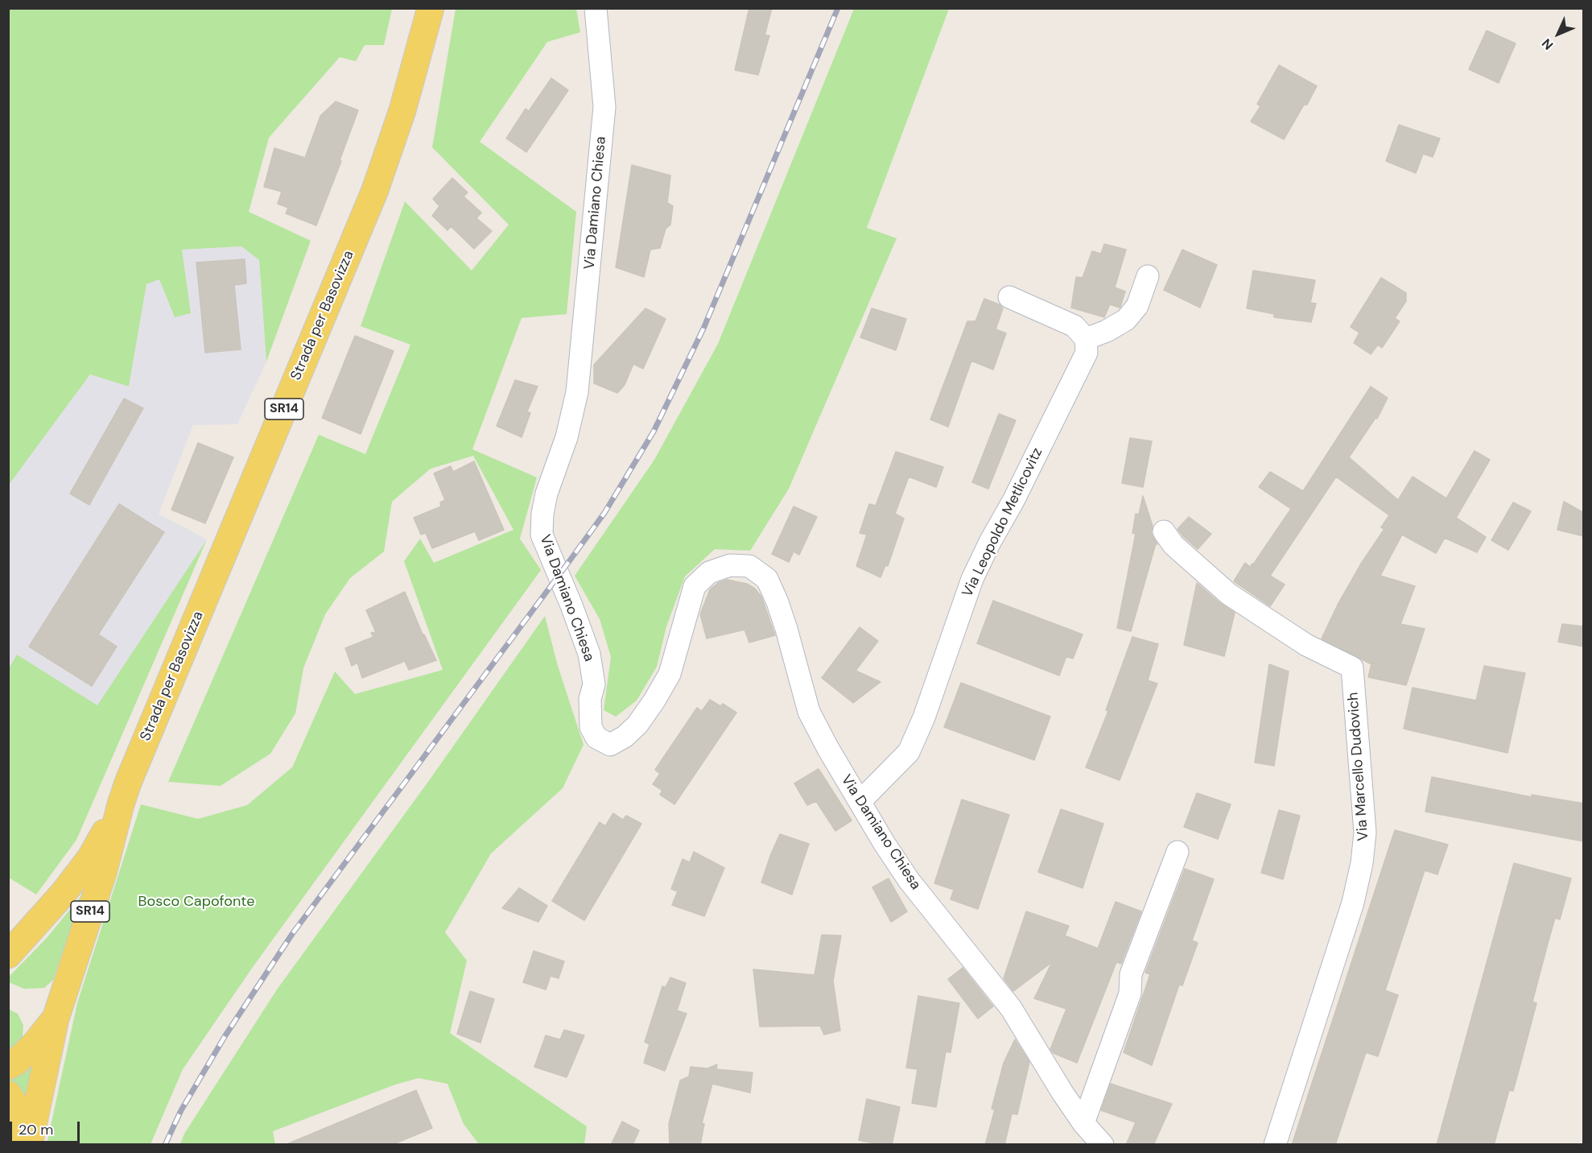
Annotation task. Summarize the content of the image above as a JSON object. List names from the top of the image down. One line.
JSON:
{"streets":{"main road":["Strada per Basovizza","SR14"],"street":["Via Damiano Chiesa","Via Leopoldo Metlicovitz","Via Marcello Dudovich"]},"crossings":[["Via Damiano Chiesa","Via Leopoldo Metlicovitz"]],"parks":["Bosco Capofonte"],"scale_bar":"20 m","north":"bottom left"}
